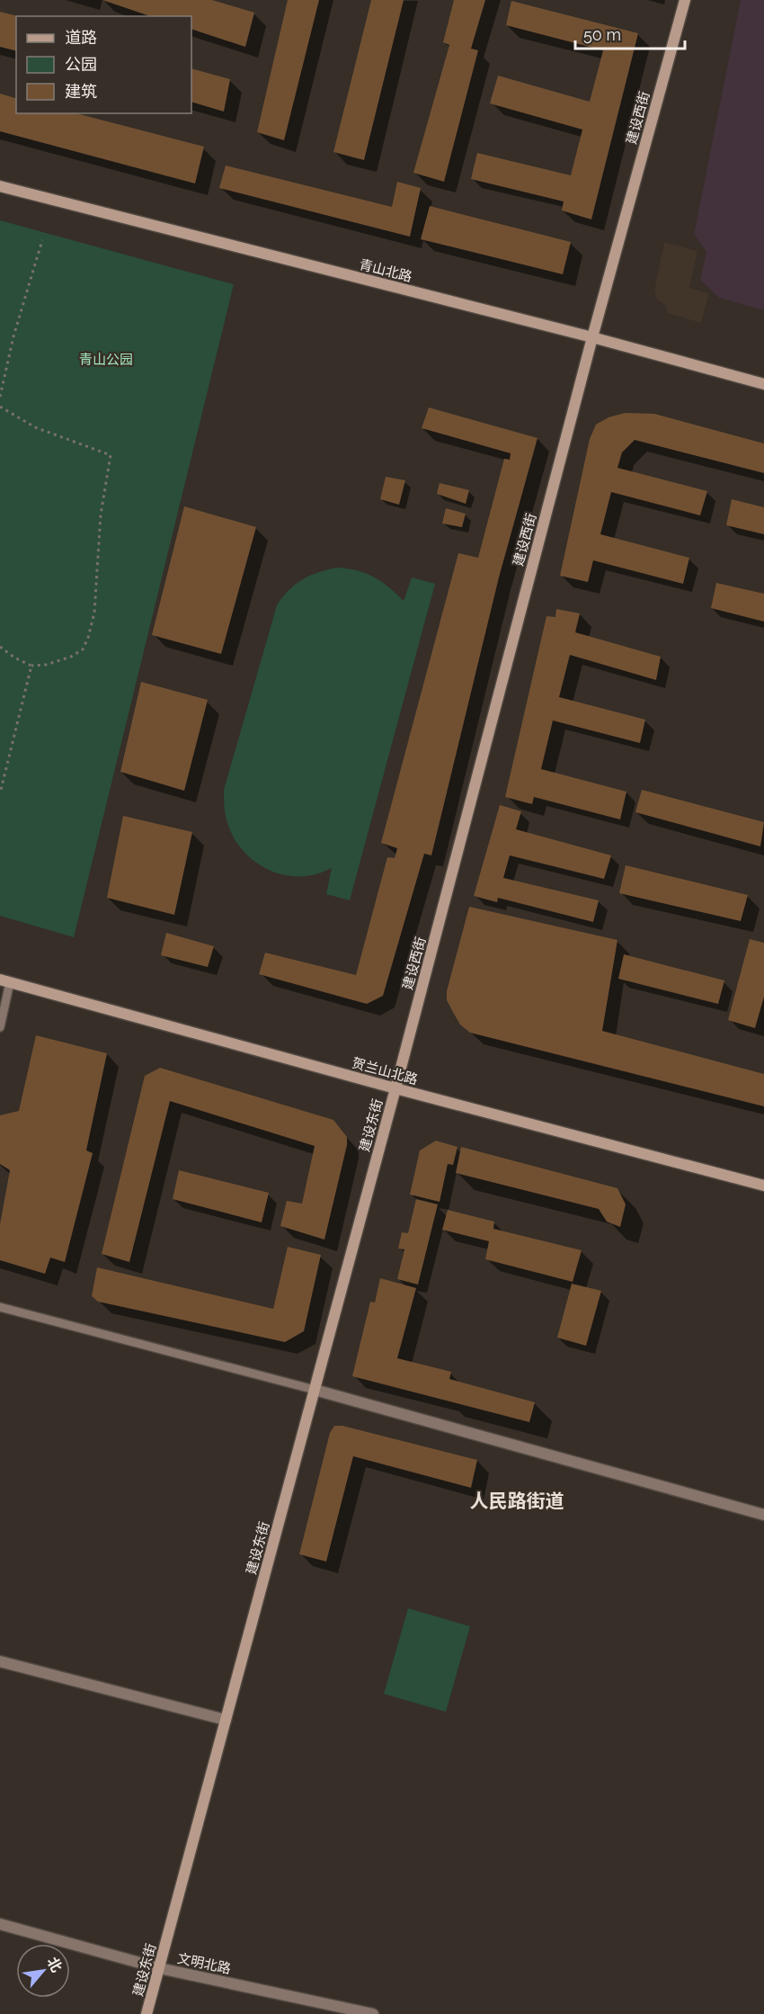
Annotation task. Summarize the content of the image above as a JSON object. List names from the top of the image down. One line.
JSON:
{"streets":{"main road":["建设西街","青山北路","贺兰山北路","建设东街"],"street":["文明北路"]},"crossings":[["建设西街","青山北路"],["建设西街","贺兰山北路"],["建设西街","建设东街"],["贺兰山北路","建设东街"],["建设东街","文明北路"]],"districts":["人民路街道"],"parks":["青山公园"],"legend":["道路","公园","建筑"],"scale_bar":"50 m","north":"top right"}
